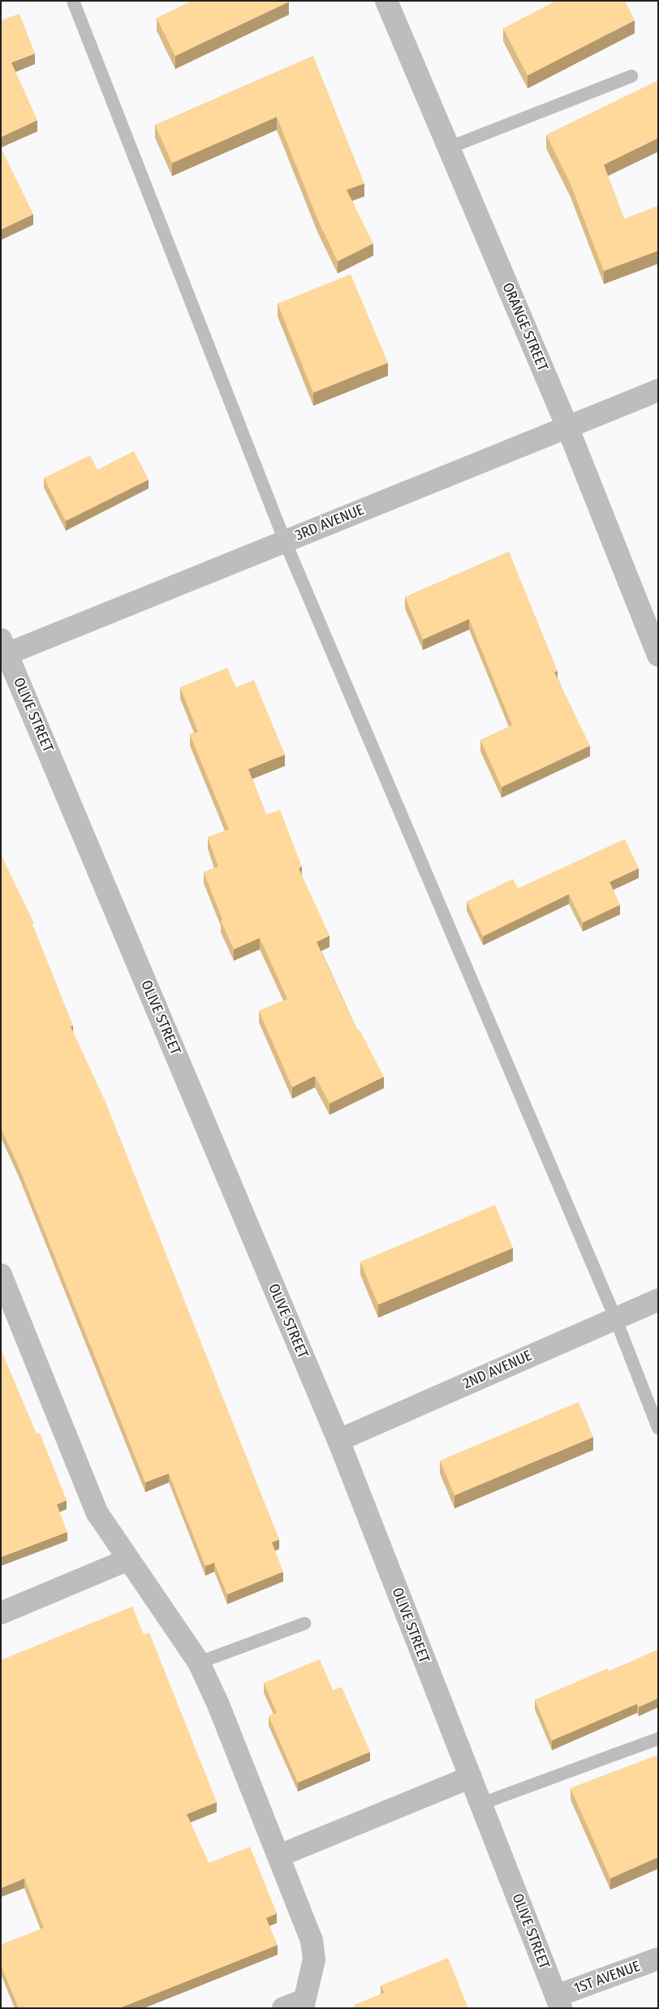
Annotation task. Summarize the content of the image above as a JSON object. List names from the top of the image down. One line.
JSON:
{"streets":{"street":["ORANGE STREET","3RD AVENUE","OLIVE STREET","2ND AVENUE","1ST AVENUE"]},"crossings":[["ORANGE STREET","3RD AVENUE"],["3RD AVENUE","OLIVE STREET"],["OLIVE STREET","2ND AVENUE"],["OLIVE STREET","1ST AVENUE"]]}
